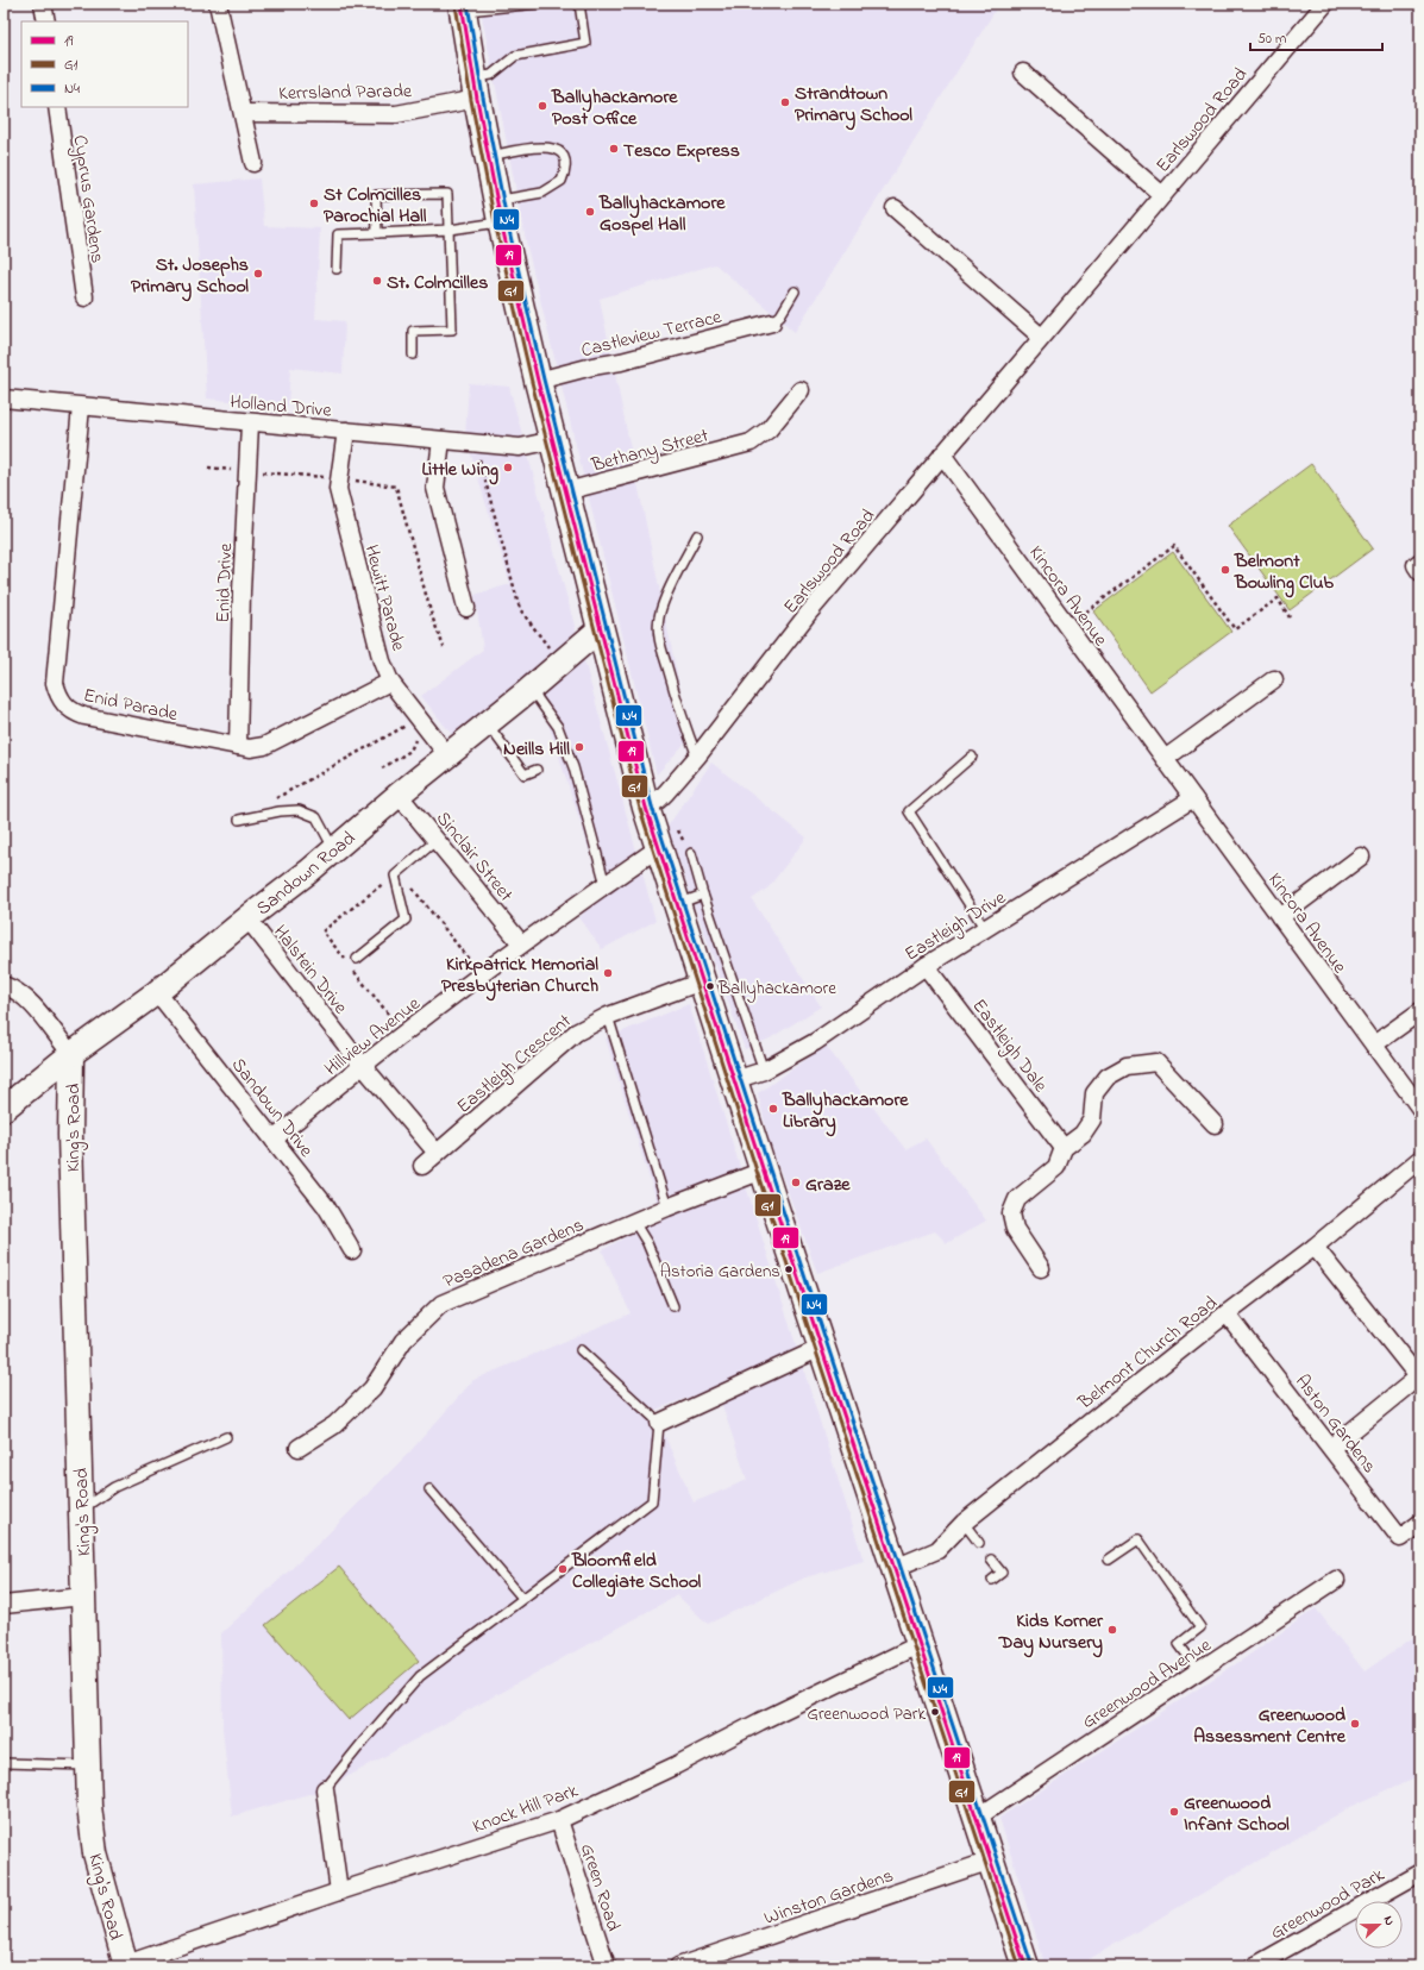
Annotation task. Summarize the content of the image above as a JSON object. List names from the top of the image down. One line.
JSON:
{"streets":{"street":["Kerrsland Parade","Earlswood Road","Cyprus Gardens","Castleview Terrace","Holland Drive","Bethany Street","Enid Drive","Kincora Avenue","Hewitt Parade","Enid Parade","Sinclair Street","Sandown Road","Eastleigh Drive","Halstein Drive","Hillview Avenue","Eastleigh Dale","Eastleigh Crescent","Sandown Drive","King's Road","Pasadena Gardens","Belmont Church Road","Aston Gardens","Greenwood Avenue","Knock Hill Park","Green Road","Winston Gardens","Greenwood Park"]},"crossings":[["Earlswood Road","Kincora Avenue"],["Holland Drive","Enid Drive"],["Holland Drive","Hewitt Parade"],["Holland Drive","Enid Parade"],["Enid Drive","Enid Parade"],["Kincora Avenue","Eastleigh Drive"],["Hewitt Parade","Enid Parade"],["Hewitt Parade","Sandown Road"],["Sinclair Street","Sandown Road"],["Sinclair Street","Hillview Avenue"],["Sandown Road","Halstein Drive"],["Sandown Road","Sandown Drive"],["Sandown Road","King's Road"],["Eastleigh Drive","Eastleigh Dale"],["Halstein Drive","Hillview Avenue"],["Hillview Avenue","Sandown Drive"],["King's Road","Knock Hill Park"],["Belmont Church Road","Aston Gardens"],["Knock Hill Park","Green Road"]],"places":["Strandtown Primary School","Ballyhackamore Post Office","Tesco Express","St Colmcilles Parochial Hall","Ballyhackamore Gospel Hall","St. Josephs Primary School","St. Colmcilles","Little Wing","Belmont Bowling Club","Neills Hill","Kirkpatrick Memorial Presbyterian Church","Ballyhackamore","Ballyhackamore Library","Graze","Astoria Gardens","Bloomfield Collegiate School","Kids Korner Day Nursery","Greenwood Park","Greenwood Assessment Centre","Greenwood Infant School"],"lines":["transit line 19","transit line N4","transit line G1"],"legend":["19","G1","N4"],"scale_bar":"50 m","north":"right"}
